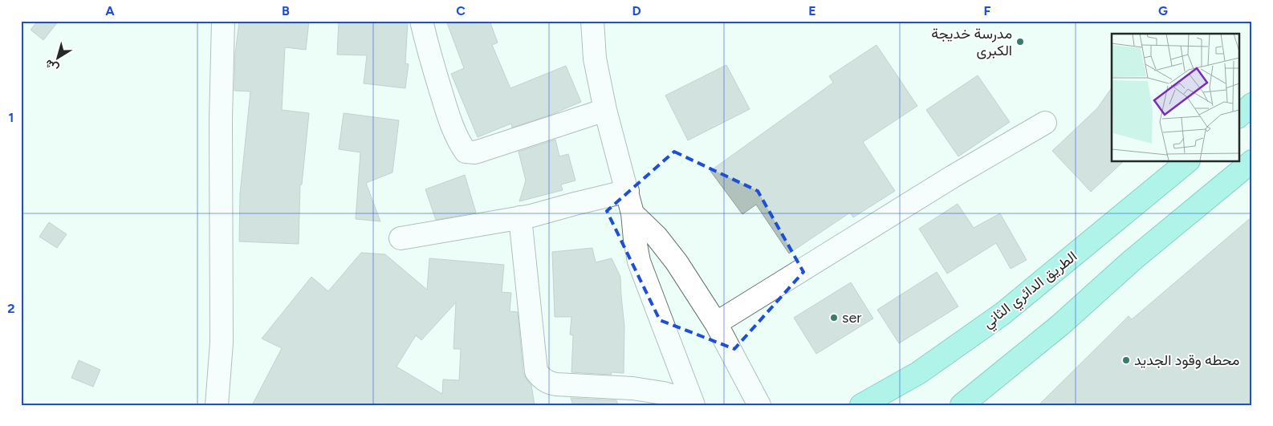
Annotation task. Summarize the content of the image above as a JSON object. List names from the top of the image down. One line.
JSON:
{"streets":{"main road":["الطريق الدائري الثاني"]},"places":["مدرسة خديجة الكبرى","ser","محطه وقود الجديد"],"north":"bottom left","grid":{"columns":["A","B","C","D","E","F","G"],"rows":["1","2"]}}
